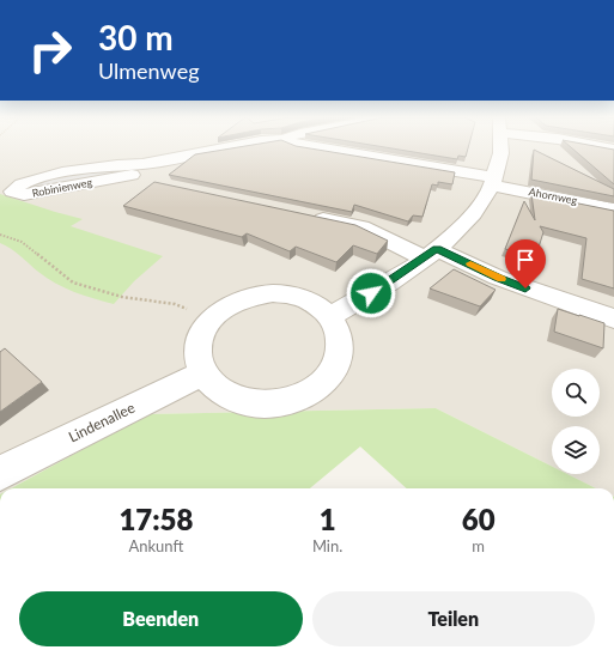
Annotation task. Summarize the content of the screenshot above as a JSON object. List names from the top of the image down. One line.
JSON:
{"streets":{"street":["Robinienweg","Ahornweg","Lindenallee"]},"page":{"turn":["30 m","Ulmenweg"],"eta":["17:58","Ankunft","1","Min.","60","m"],"buttons":["Beenden","Teilen"]}}
